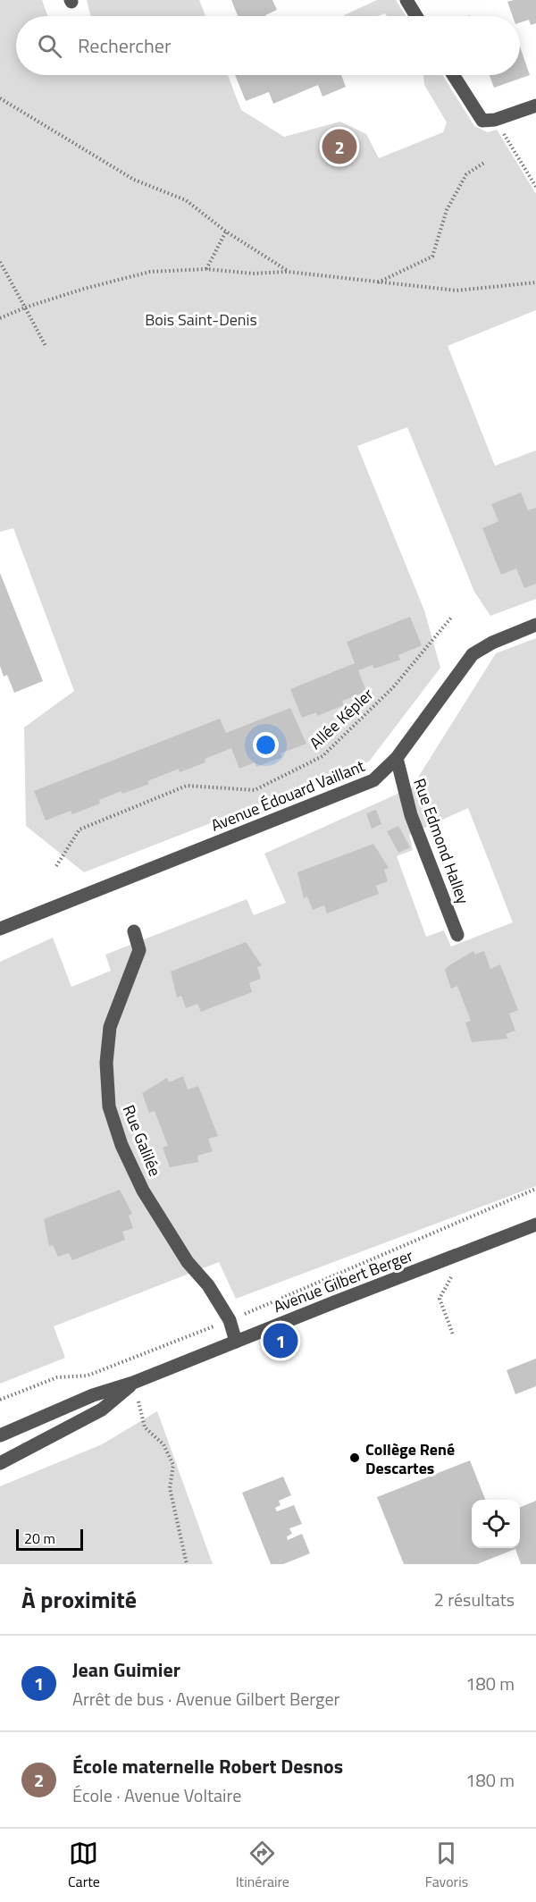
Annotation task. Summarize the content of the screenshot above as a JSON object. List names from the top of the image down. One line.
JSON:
{"streets":{"street":["Avenue Édouard Vaillant","Rue Edmond Halley","Rue Galilée","Avenue Gilbert Berger"],"path":["Allée Képler"]},"crossings":[["Avenue Édouard Vaillant","Rue Edmond Halley"],["Rue Galilée","Avenue Gilbert Berger"]],"parks":["Bois Saint-Denis"],"places":["Collège René Descartes"],"scale_bar":"20 m","page":{"search":"Rechercher","pins":["2","1"],"scale":"20 m","heading":["À proximité","2 résultats"],"list":[{"mark":"1","name":"Jean Guimier","note":"Arrêt de bus · Avenue Gilbert Berger","value":"180 m"},{"mark":"2","name":"École maternelle Robert Desnos","note":"École · Avenue Voltaire","value":"180 m"}],"nav":["Carte","Itinéraire","Favoris"]}}
